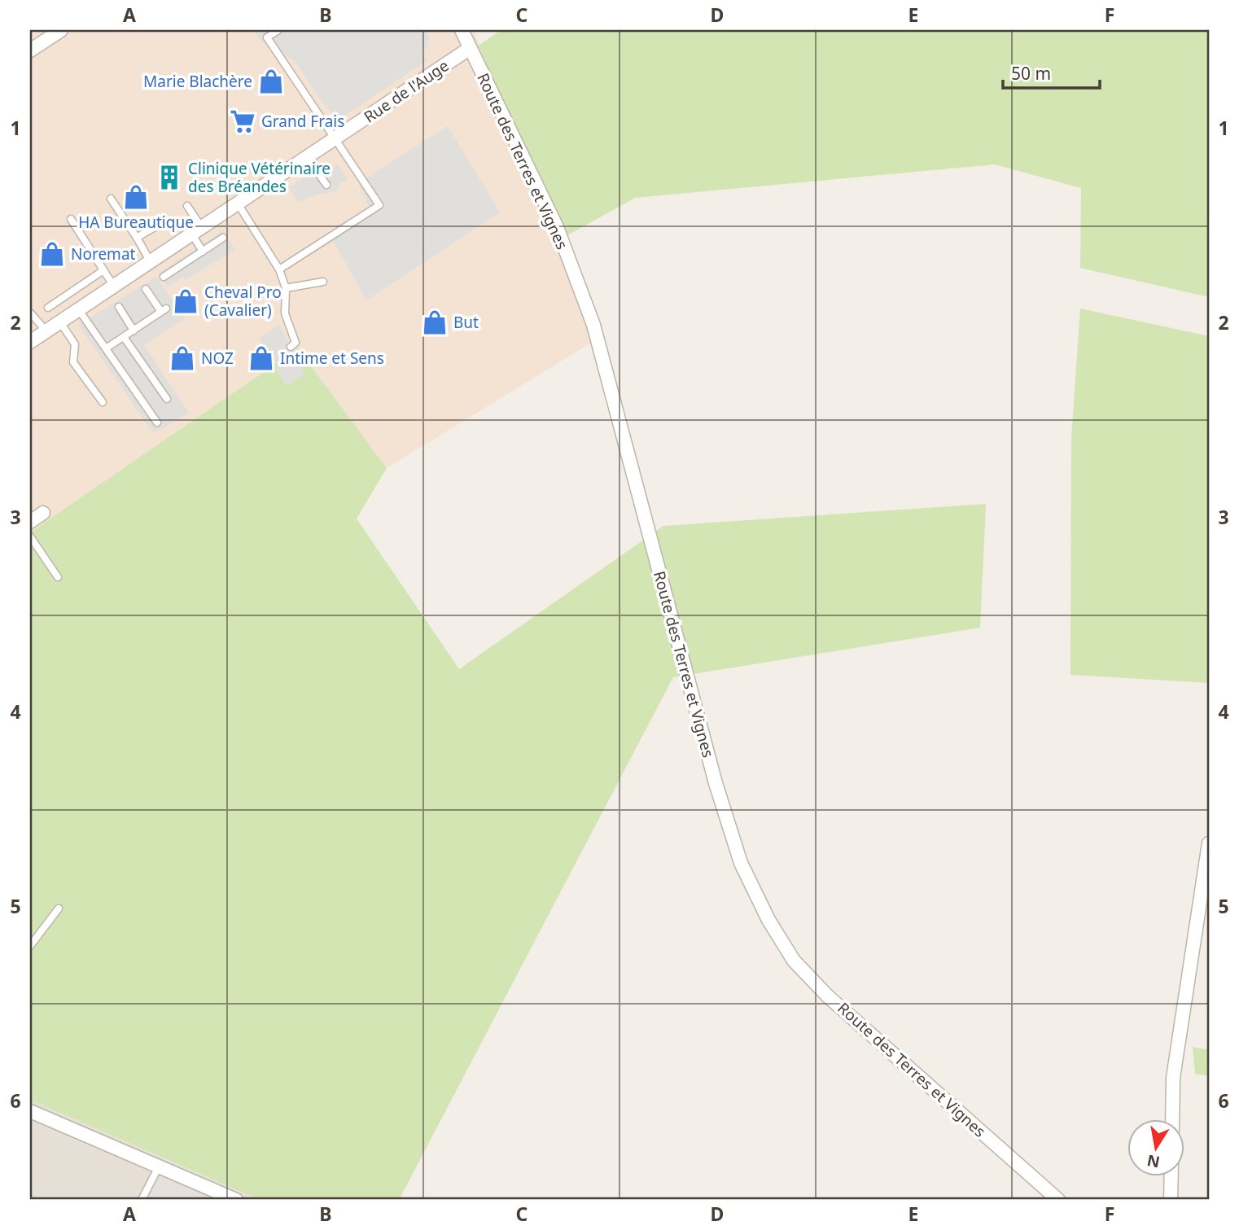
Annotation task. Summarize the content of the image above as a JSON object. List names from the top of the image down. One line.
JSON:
{"streets":{"street":["Rue de l'Auge","Route des Terres et Vignes"]},"crossings":[["Rue de l'Auge","Route des Terres et Vignes"]],"places":{"shop":["Marie Blachère","HA Bureautique","Noremat","Cheval Pro (Cavalier)","But","NOZ","Intime et Sens"],"supermarket":["Grand Frais"],"building":["Clinique Vétérinaire des Bréandes"]},"scale_bar":"50 m","north":"bottom","grid":{"columns":["A","B","C","D","E","F"],"rows":["1","2","3","4","5","6"]}}
